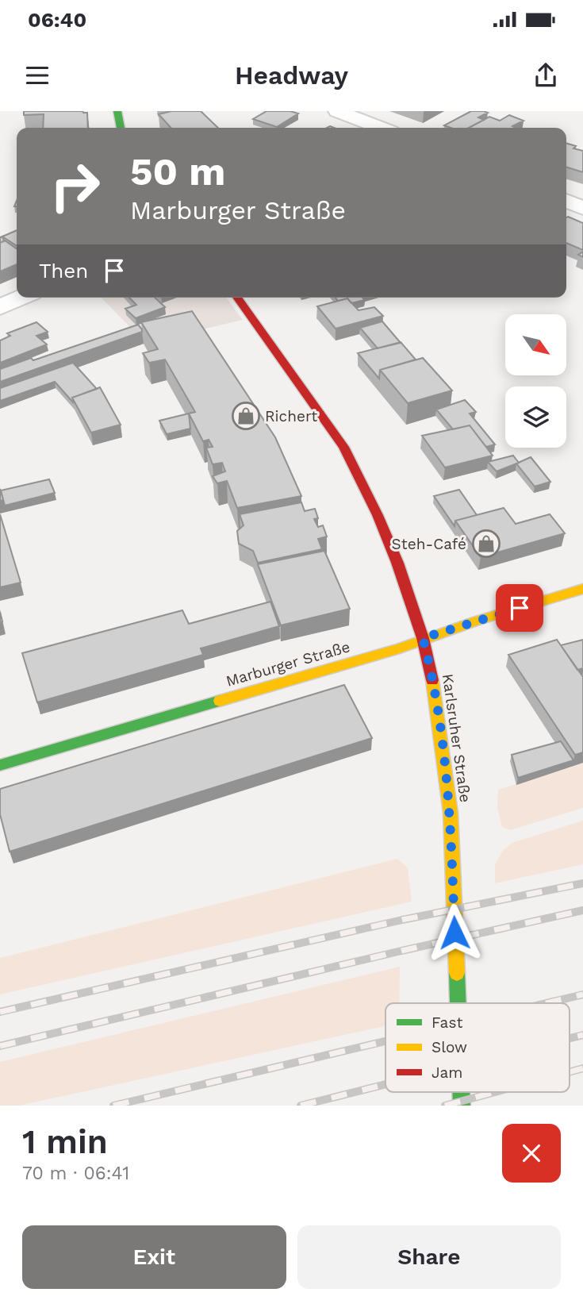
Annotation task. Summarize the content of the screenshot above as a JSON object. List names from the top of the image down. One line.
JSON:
{"streets":{"main road":["Marburger Straße","Karlsruher Straße"]},"crossings":[["Marburger Straße","Karlsruher Straße"]],"places":{"shop":["Richert","Steh-Café"]},"legend":["Fast","Slow","Jam"],"north":"bottom right","page":{"status":"06:40","header":"Headway","turn":["50 m","Marburger Straße"],"then":"Then","heading":["1 min","70 m · 06:41"],"buttons":["Exit","Share"]}}
